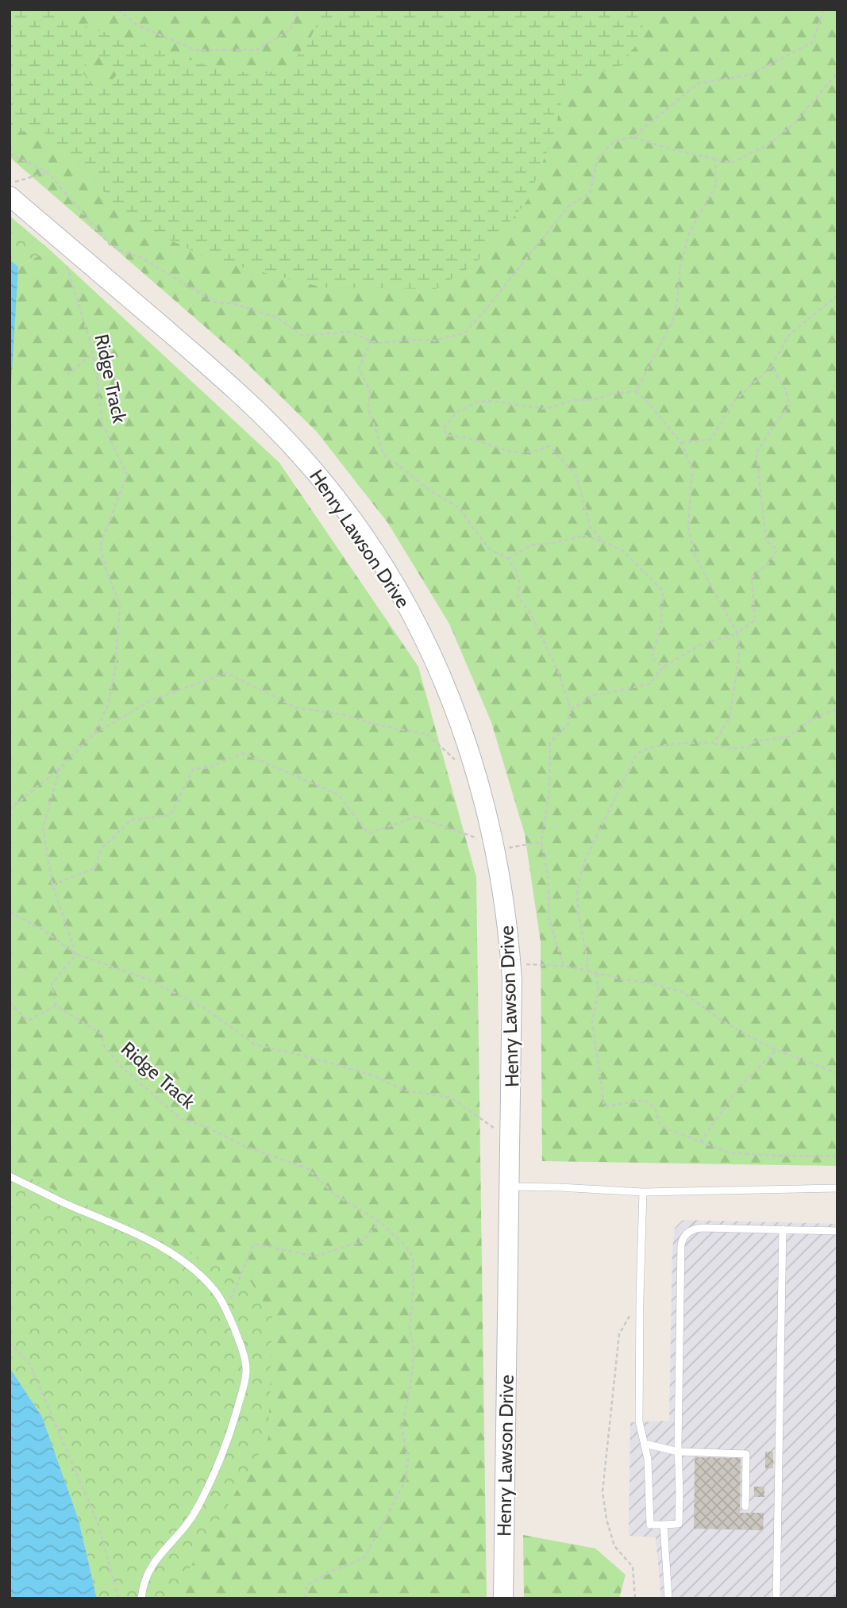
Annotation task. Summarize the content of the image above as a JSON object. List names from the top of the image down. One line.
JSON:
{"streets":{"main road":["Henry Lawson Drive"],"path":["Ridge Track"]},"crossings":[["Ridge Track","Henry Lawson Drive"]]}
